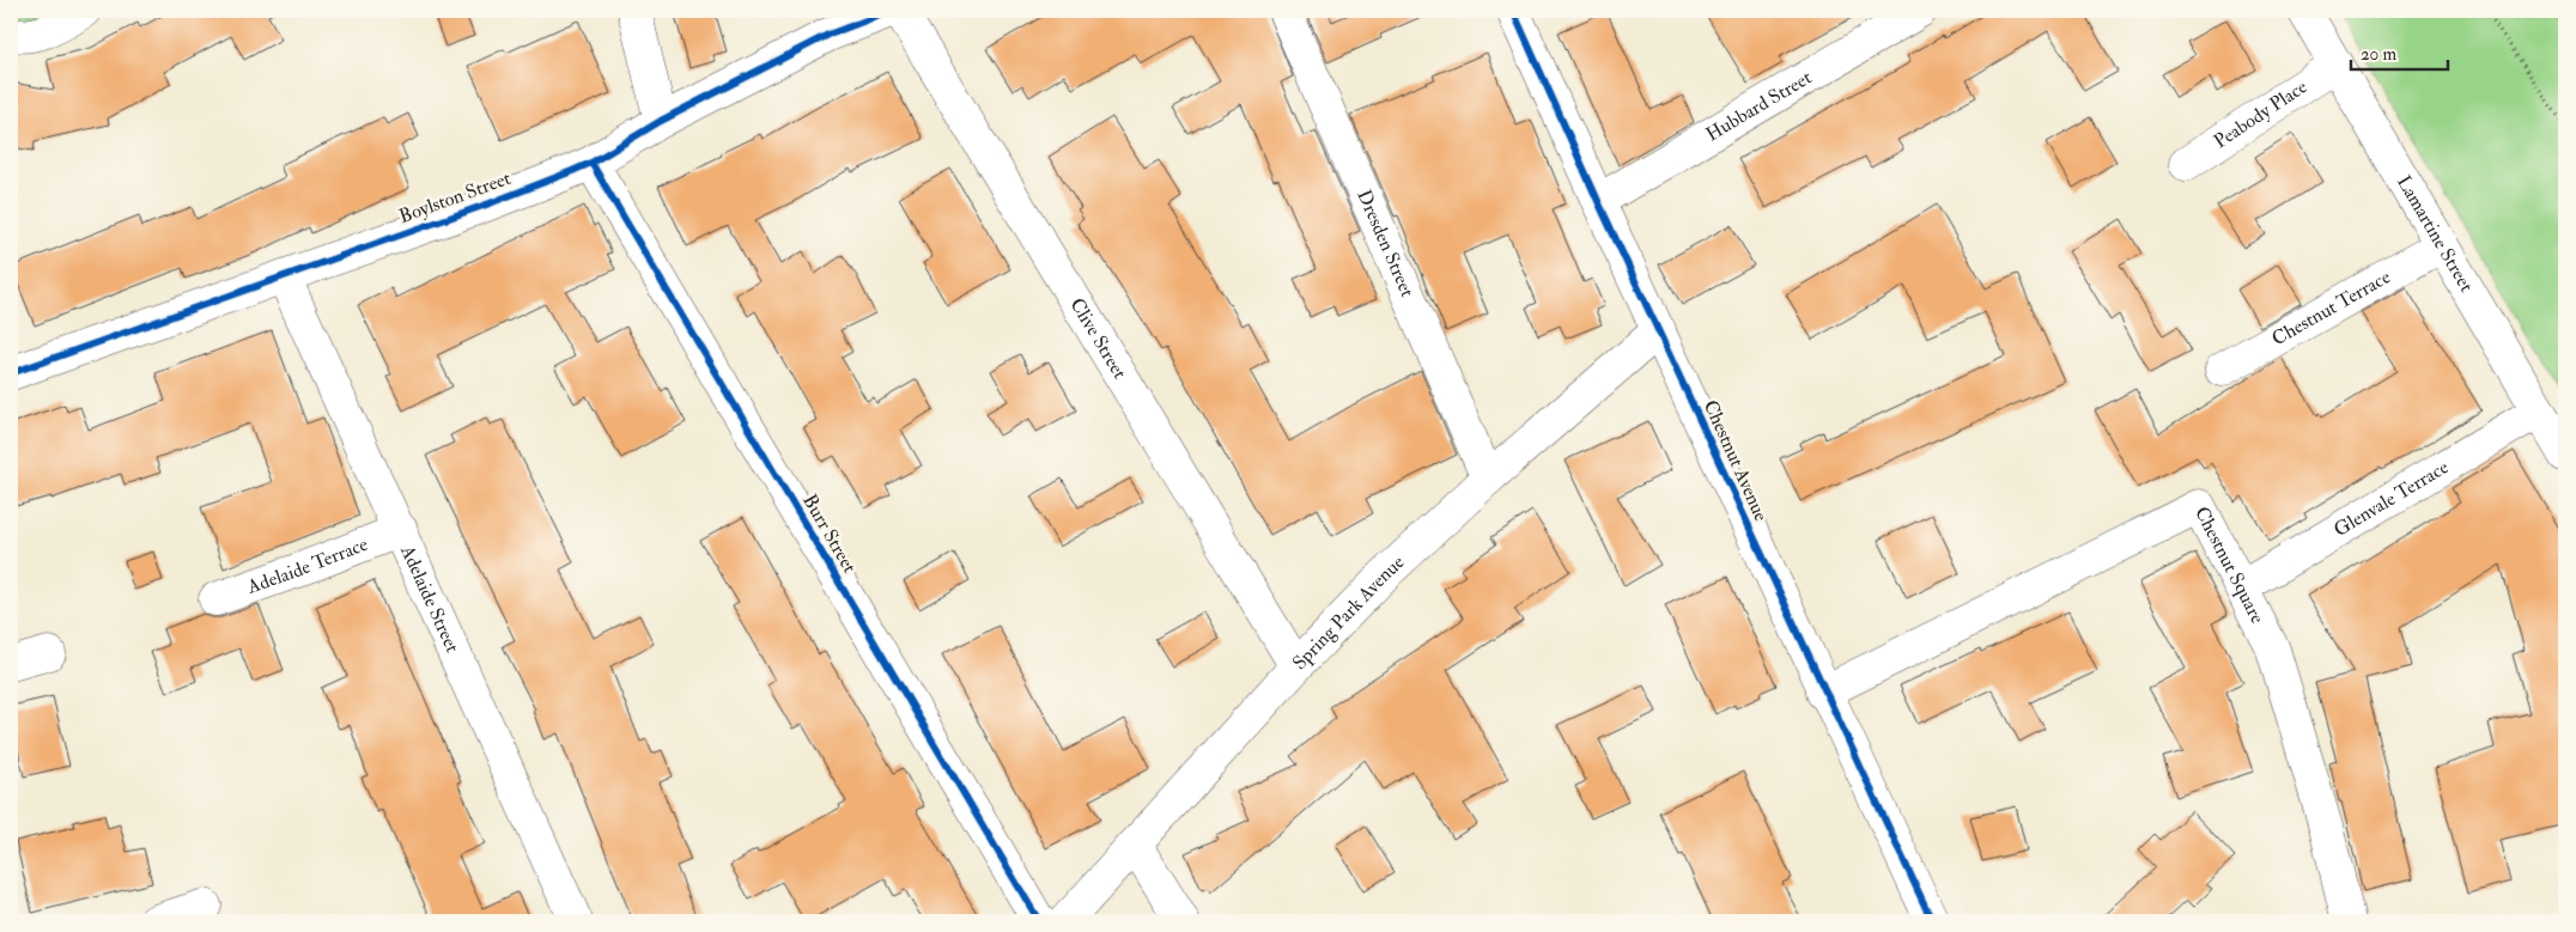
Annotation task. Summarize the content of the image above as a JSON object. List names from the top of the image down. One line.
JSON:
{"streets":{"street":["Hubbard Street","Peabody Place","Boylston Street","Lamartine Street","Dresden Street","Chestnut Terrace","Clive Street","Chestnut Avenue","Glenvale Terrace","Burr Street","Adelaide Terrace","Chestnut Square","Adelaide Street","Spring Park Avenue"]},"crossings":[["Hubbard Street","Chestnut Avenue"],["Peabody Place","Lamartine Street"],["Boylston Street","Burr Street"],["Boylston Street","Adelaide Street"],["Lamartine Street","Chestnut Terrace"],["Lamartine Street","Glenvale Terrace"],["Dresden Street","Spring Park Avenue"],["Clive Street","Spring Park Avenue"],["Chestnut Avenue","Chestnut Square"],["Chestnut Avenue","Spring Park Avenue"],["Glenvale Terrace","Chestnut Square"],["Adelaide Terrace","Adelaide Street"]],"scale_bar":"20 m"}
